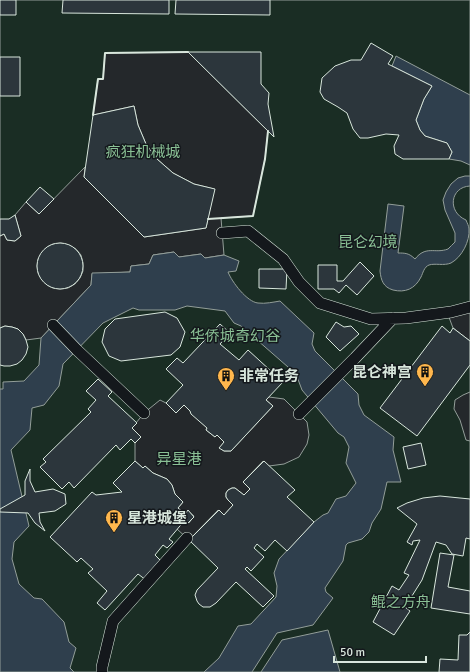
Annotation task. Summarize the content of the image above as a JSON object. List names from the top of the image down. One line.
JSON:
{"parks":["疯狂机械城","昆仑幻境","华侨城奇幻谷","异星港","鲲之方舟"],"places":{"building":["昆仑神宫","非常任务","星港城堡"]},"scale_bar":"50 m"}
